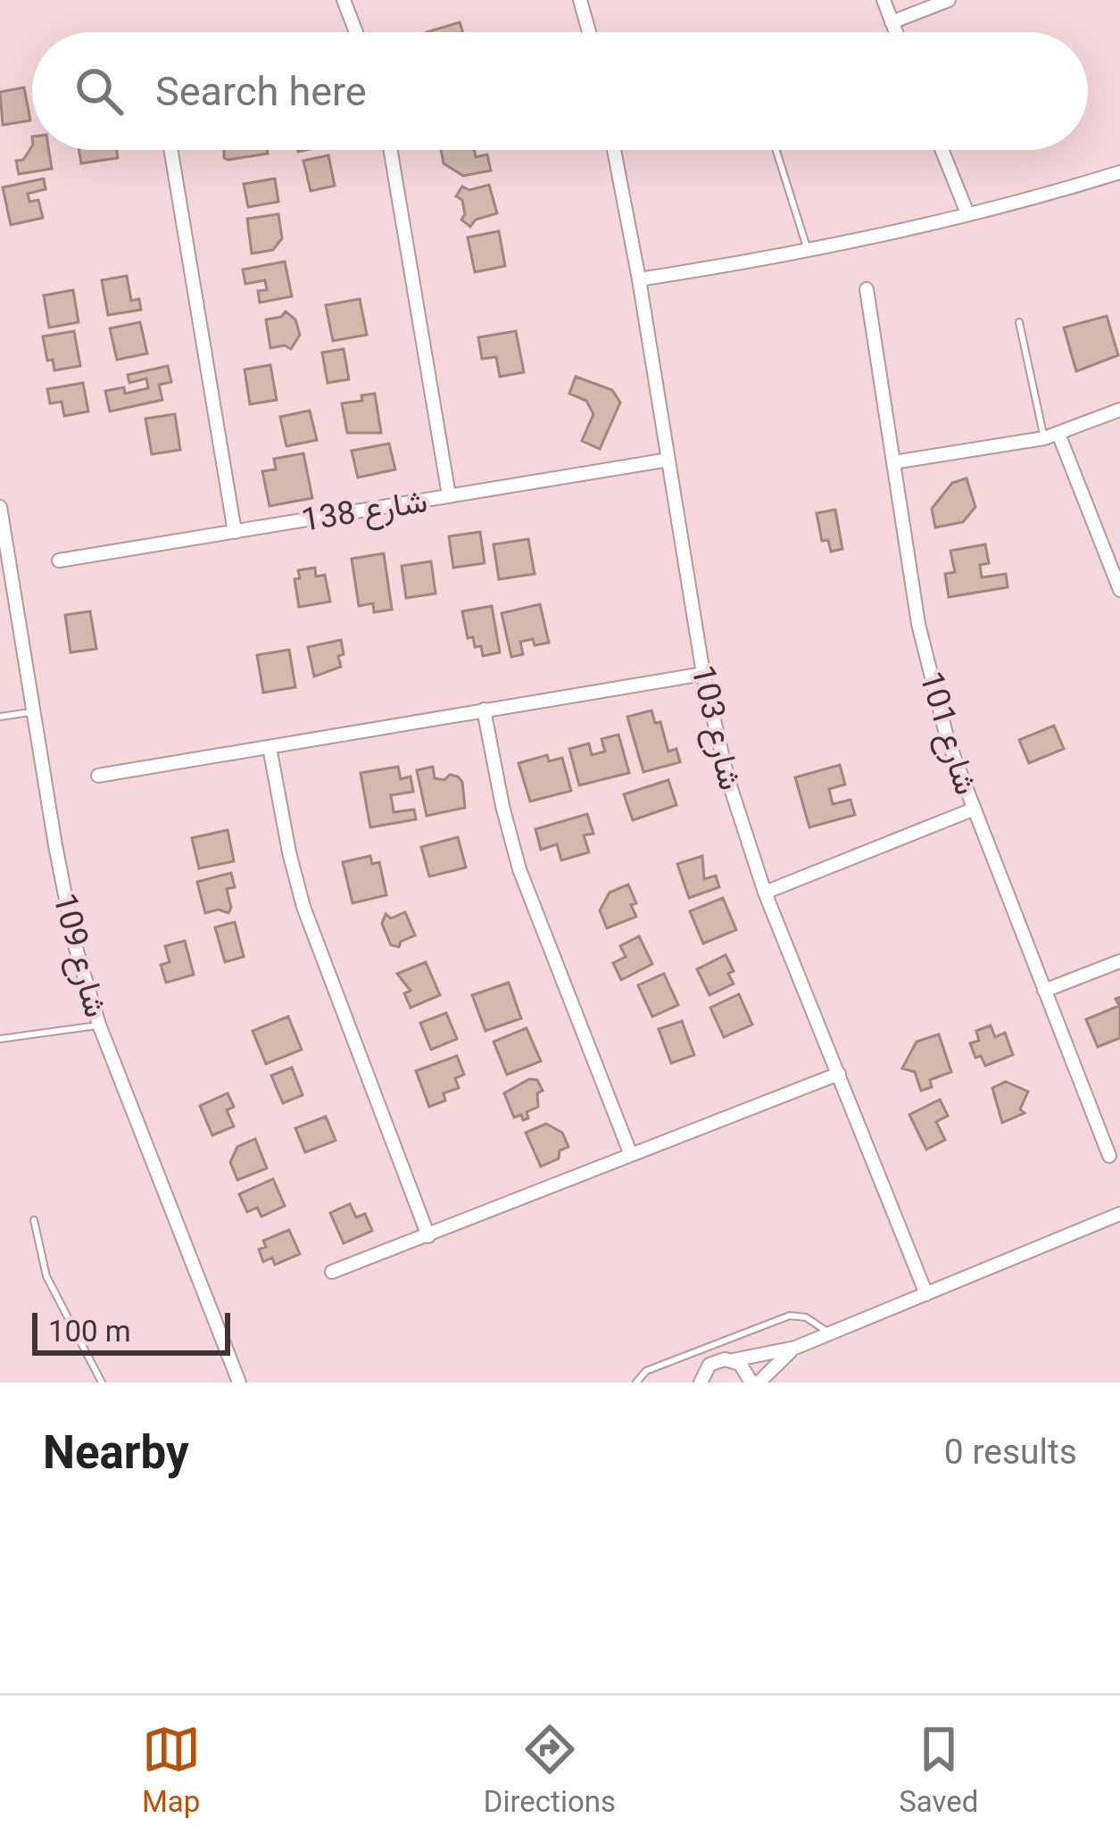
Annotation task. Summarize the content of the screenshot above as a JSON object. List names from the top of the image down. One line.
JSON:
{"streets":{"street":["شارع 138","شارع 103","شارع 101","شارع 109"]},"crossings":[["شارع 138","شارع 103"]],"scale_bar":"100 m","page":{"search":"Search here","scale":"100 m","heading":["Nearby","0 results"],"nav":["Map","Directions","Saved"]}}
